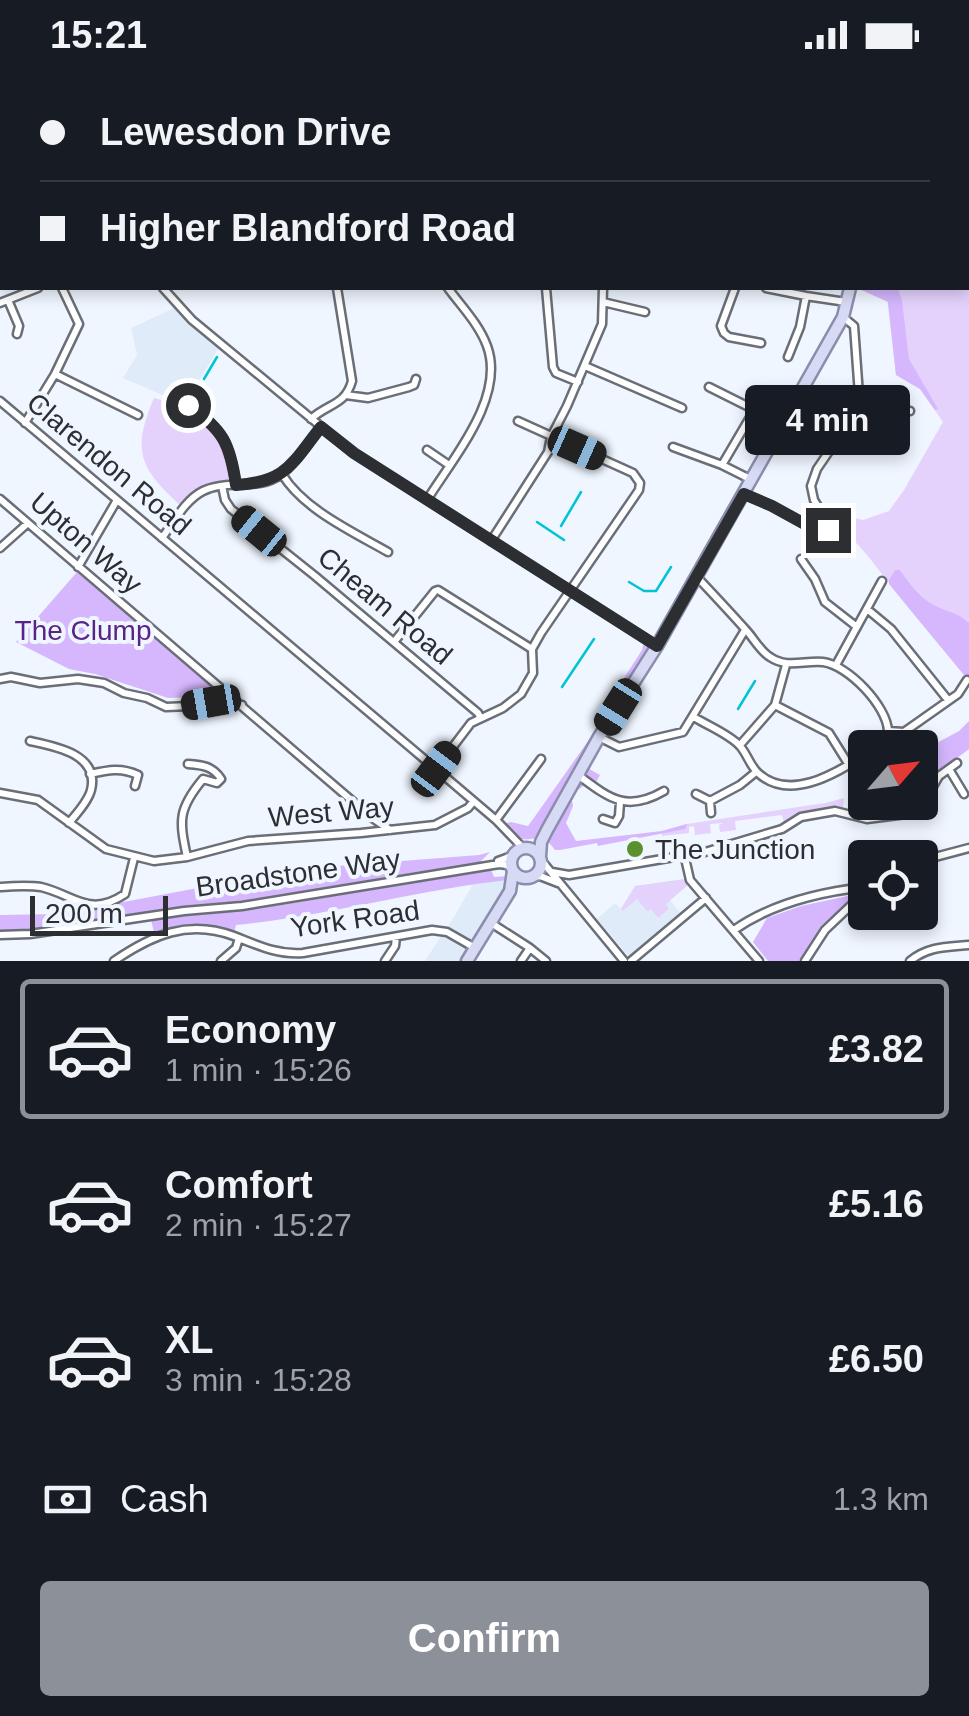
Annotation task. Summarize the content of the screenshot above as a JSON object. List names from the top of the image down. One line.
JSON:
{"streets":{"street":["Clarendon Road","Upton Way","Cheam Road","West Way","Broadstone Way","York Road"]},"crossings":[["Clarendon Road","West Way"],["Clarendon Road","Broadstone Way"],["Upton Way","West Way"]],"parks":["The Clump"],"places":["The Junction"],"scale_bar":"200 m","north":"top right","page":{"status":"15:21","banner":["Lewesdon Drive","Higher Blandford Road"],"bubble":"4 min","scale":"200 m","list":[{"name":"Economy","note":"1 min · 15:26","value":"£3.82"},{"name":"Comfort","note":"2 min · 15:27","value":"£5.16"},{"name":"XL","note":"3 min · 15:28","value":"£6.50"}],"pay":["Cash","1.3 km"],"buttons":"Confirm"}}
